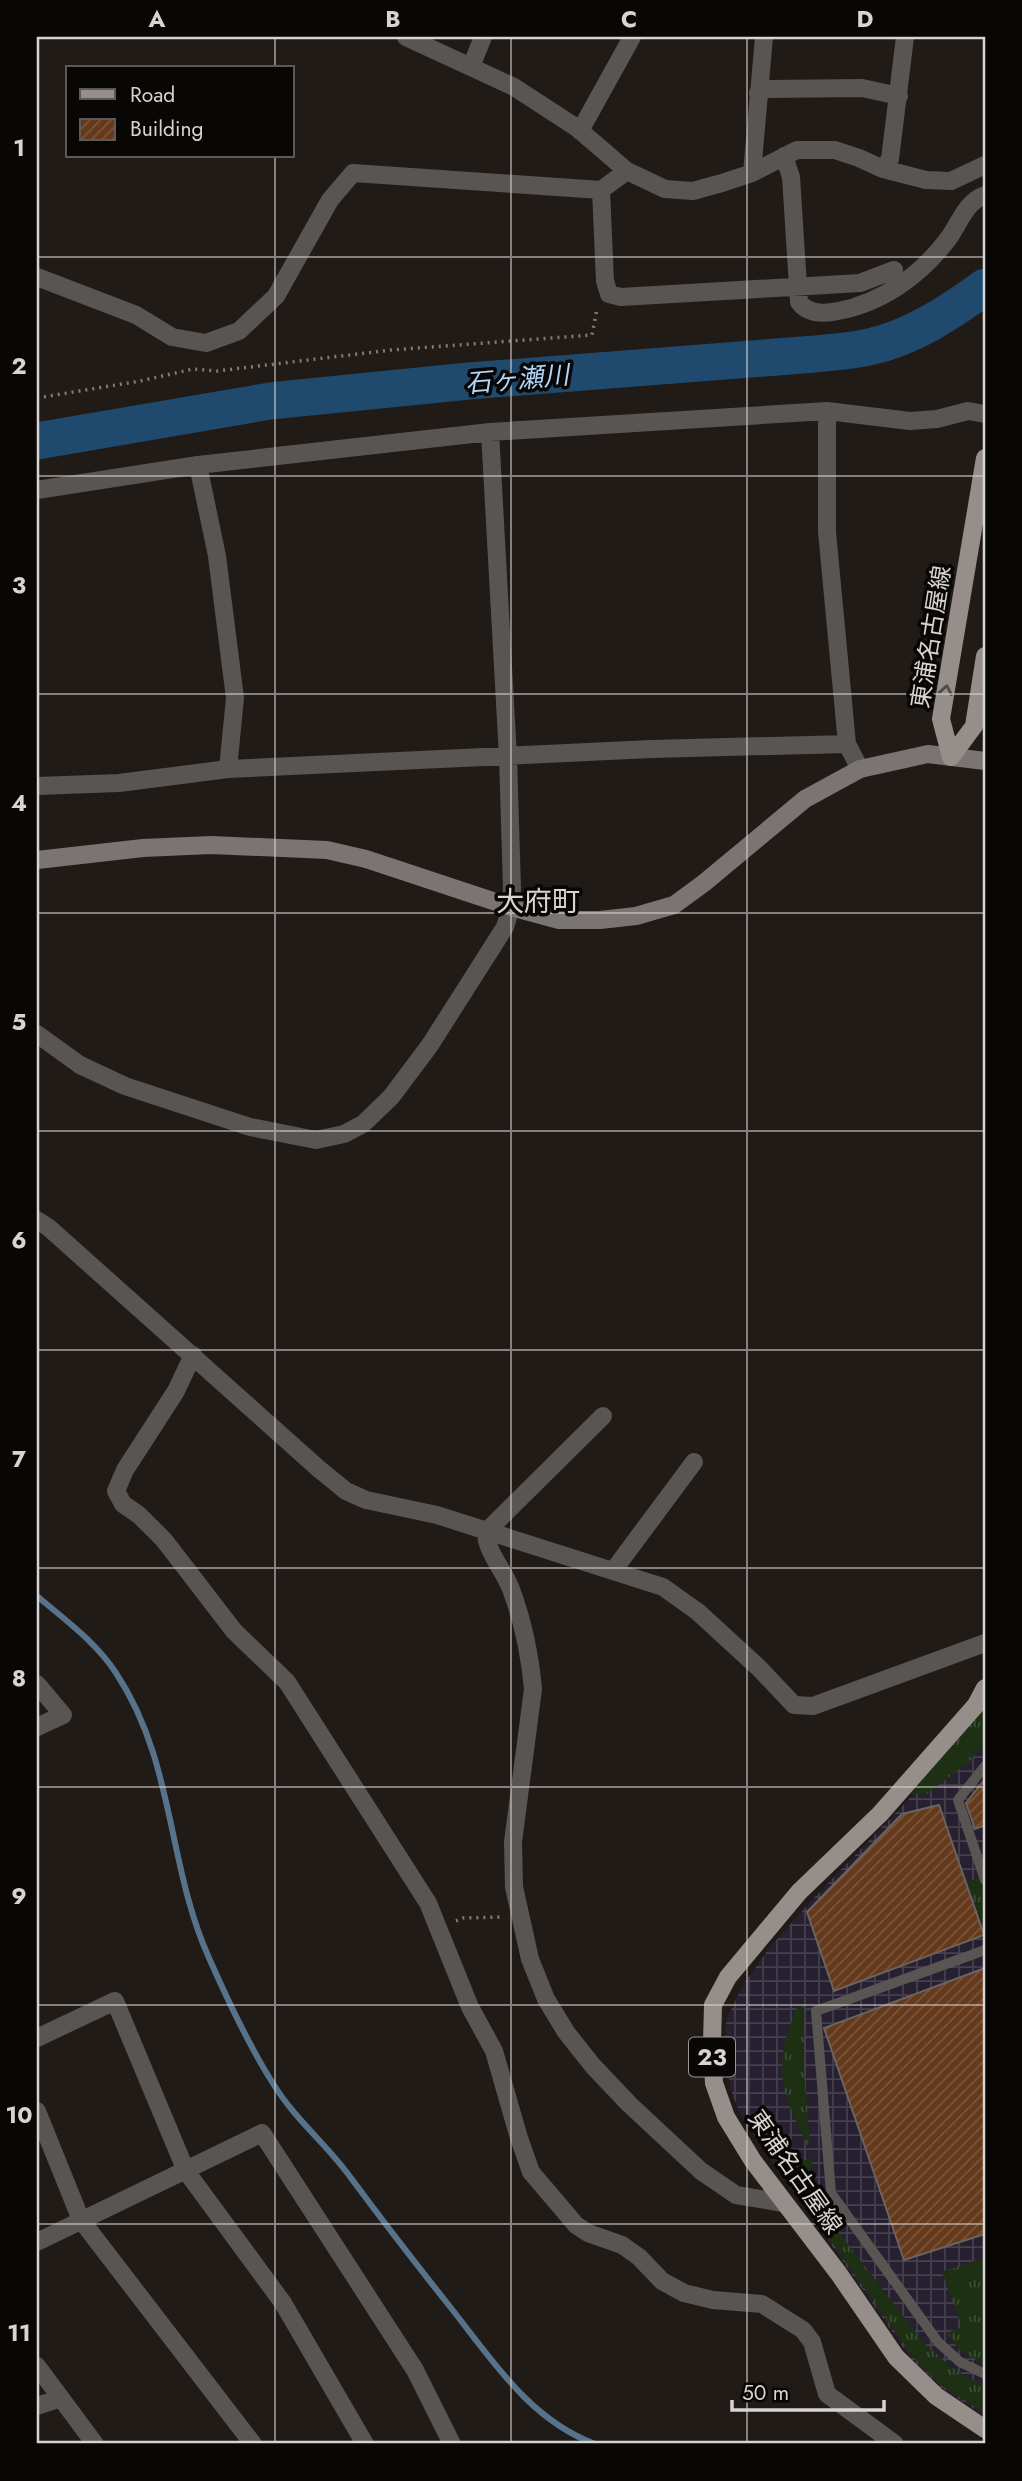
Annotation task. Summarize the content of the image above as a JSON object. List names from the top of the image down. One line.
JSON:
{"streets":{"main road":["東浦名古屋線","23"]},"districts":["大府町"],"water":["石ヶ瀬川"],"legend":["Road","Building"],"scale_bar":"50 m","grid":{"columns":["A","B","C","D"],"rows":["1","2","3","4","5","6","7","8","9","10","11"]}}
